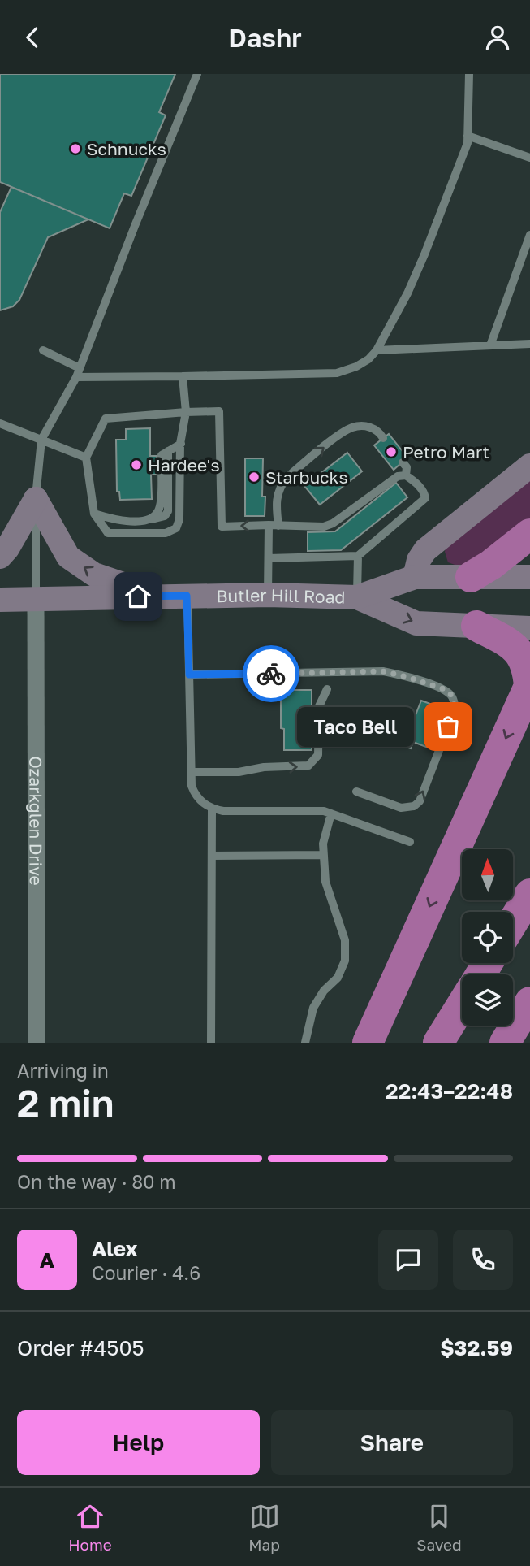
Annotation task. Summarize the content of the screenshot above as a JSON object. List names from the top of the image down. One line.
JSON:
{"streets":{"street":["Butler Hill Road","Ozarkglen Drive"]},"crossings":[["Butler Hill Road","Ozarkglen Drive"]],"places":["Schnucks","Petro Mart","Hardee's","Starbucks","Taco Bell"],"north":"top","page":{"header":"Dashr","bubble":"Taco Bell","heading":["2 min","Arriving in","22:43–22:48"],"panel":["Alex","Courier · 4.6","Order #4505","$32.59"],"bar":"On the way · 80 m","round":"A","buttons":["Help","Share"],"tabs":["Home","Map","Saved"]}}
